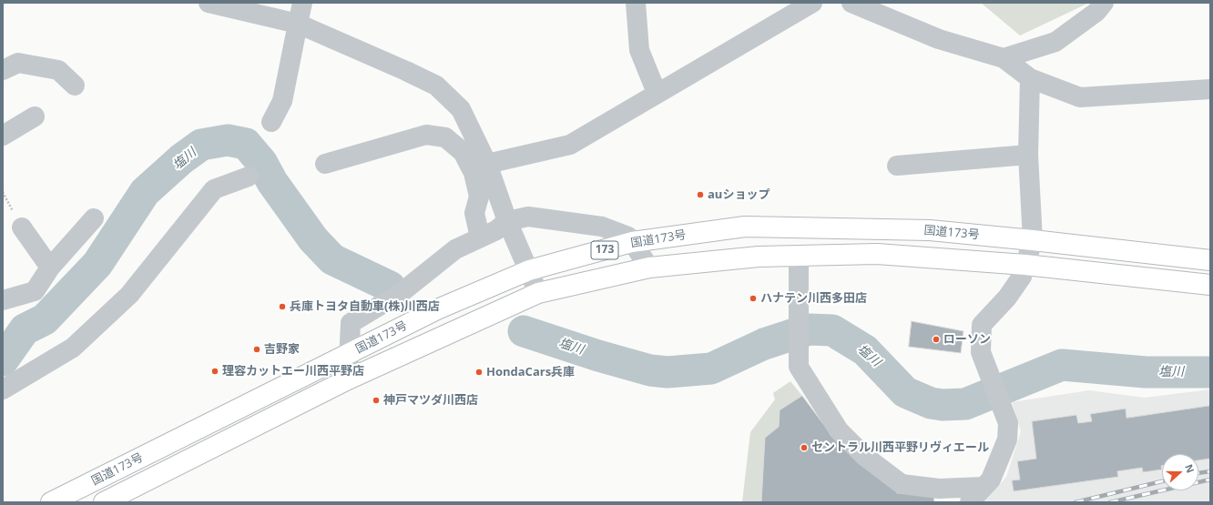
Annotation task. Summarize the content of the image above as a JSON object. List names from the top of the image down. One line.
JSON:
{"streets":{"highway":["国道173号","173"]},"water":["塩川"],"places":["auショップ","ハナテン川西多田店","兵庫トヨタ自動車(株)川西店","ローソン","吉野家","理容カットエー川西平野店","HondaCars兵庫","神戸マツダ川西店","セントラル川西平野リヴィエール"],"north":"right"}
